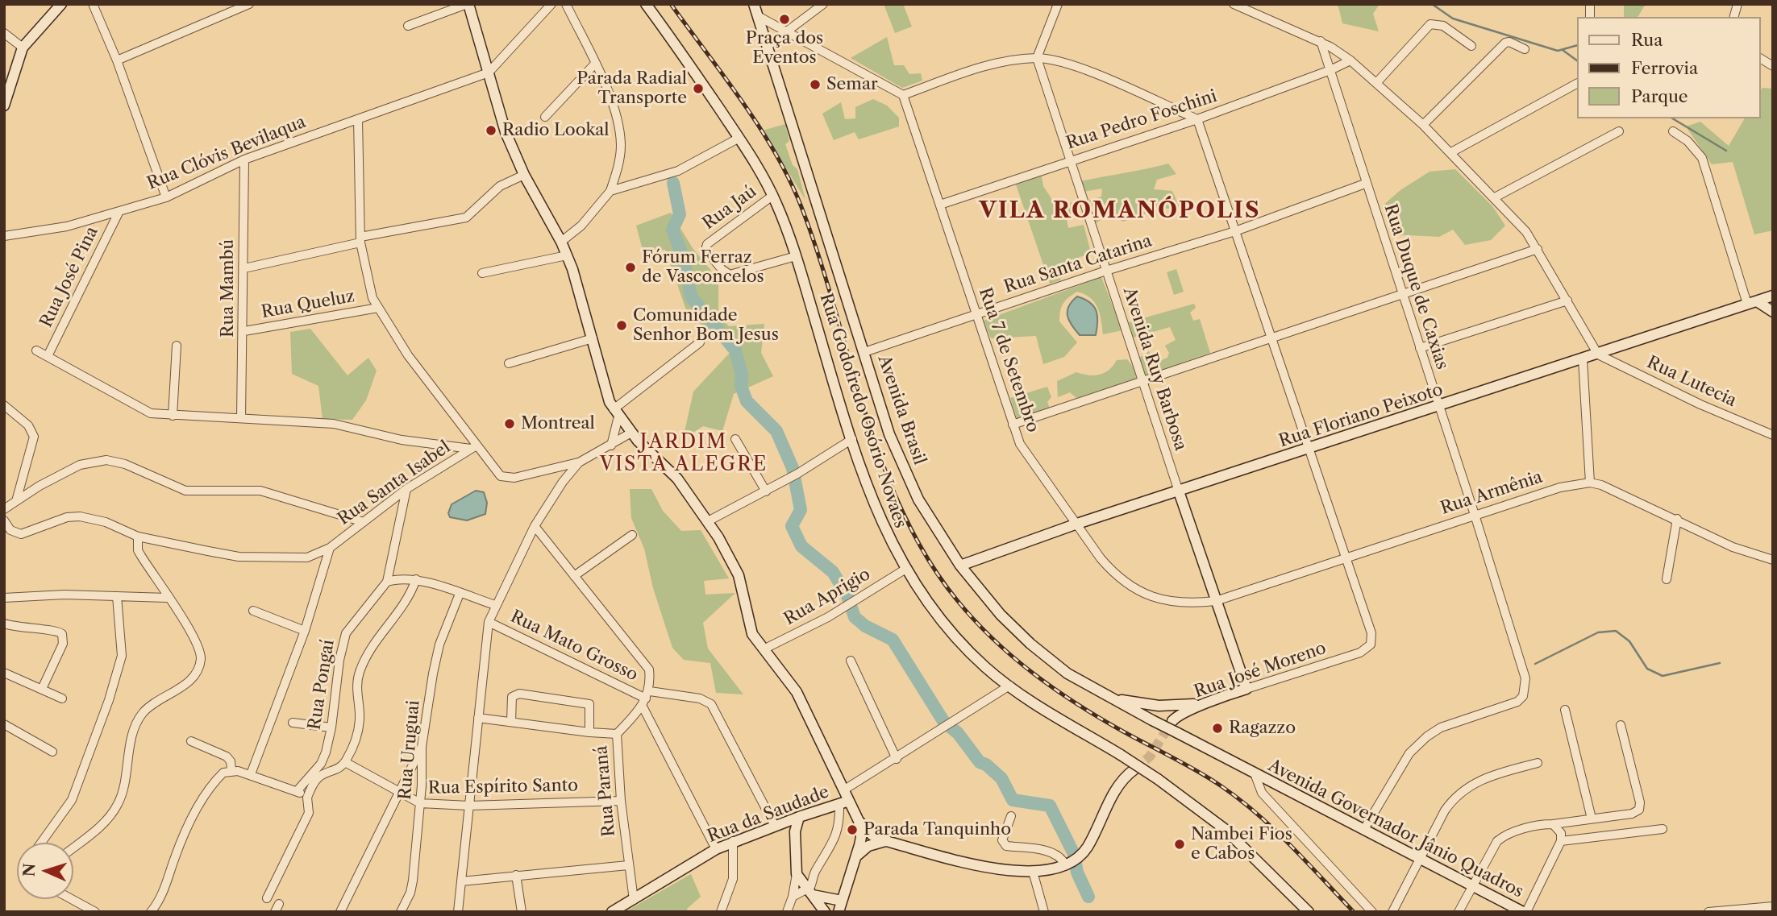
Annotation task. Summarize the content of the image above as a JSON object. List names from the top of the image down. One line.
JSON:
{"streets":{"main road":["Avenida Ruy Barbosa","Avenida Brasil","Rua Godofredo Osório Novaes","Rua Floriano Peixoto","Rua José Moreno","Rua da Saudade","Avenida Governador Jânio Quadros"],"street":["Rua Pedro Foschini","Rua Clóvis Bevilaqua","Rua Jaú","Rua Santa Catarina","Rua José Pina","Rua Duque de Caxias","Rua Mambú","Rua Queluz","Rua 7 de Setembro","Rua Lutecia","Rua Santa Isabel","Rua Armênia","Rua Aprigio","Rua Mato Grosso","Rua Pongaí","Rua Uruguai","Rua Espírito Santo","Rua Paraná"]},"crossings":[["Rua Pedro Foschini","Rua Duque de Caxias"],["Rua Pedro Foschini","Rua 7 de Setembro"],["Rua Pedro Foschini","Avenida Ruy Barbosa"],["Rua Clóvis Bevilaqua","Rua José Pina"],["Rua Clóvis Bevilaqua","Rua Mambú"],["Rua Jaú","Rua Godofredo Osório Novaes"],["Rua Santa Catarina","Rua Duque de Caxias"],["Rua Santa Catarina","Rua 7 de Setembro"],["Rua Santa Catarina","Avenida Ruy Barbosa"],["Rua Santa Catarina","Avenida Brasil"],["Rua Duque de Caxias","Rua Floriano Peixoto"],["Rua Duque de Caxias","Rua Armênia"],["Rua Duque de Caxias","Avenida Governador Jânio Quadros"],["Rua Mambú","Rua Queluz"],["Rua 7 de Setembro","Avenida Ruy Barbosa"],["Rua 7 de Setembro","Rua Floriano Peixoto"],["Rua 7 de Setembro","Rua Armênia"],["Avenida Ruy Barbosa","Rua Floriano Peixoto"],["Avenida Ruy Barbosa","Rua Armênia"],["Avenida Ruy Barbosa","Rua José Moreno"],["Rua Lutecia","Rua Floriano Peixoto"],["Avenida Brasil","Rua Floriano Peixoto"],["Avenida Brasil","Avenida Governador Jânio Quadros"],["Rua Godofredo Osório Novaes","Rua Aprigio"],["Rua Godofredo Osório Novaes","Rua da Saudade"],["Rua Santa Isabel","Rua Pongaí"],["Rua Armênia","Rua José Moreno"],["Rua Mato Grosso","Rua Paraná"],["Rua Mato Grosso","Rua da Saudade"],["Rua Uruguai","Rua Espírito Santo"],["Rua Espírito Santo","Rua Paraná"],["Rua Paraná","Rua da Saudade"]],"districts":["VILA ROMANÓPOLIS","JARDIM VISTA ALEGRE"],"places":["Praça dos Eventos","Semar","Parada Radial Transporte","Radio Lookal","Fórum Ferraz de Vasconcelos","Comunidade Senhor Bom Jesus","Montreal","Ragazzo","Parada Tanquinho","Nambei Fios e Cabos"],"legend":["Rua","Ferrovia","Parque"],"north":"left"}
